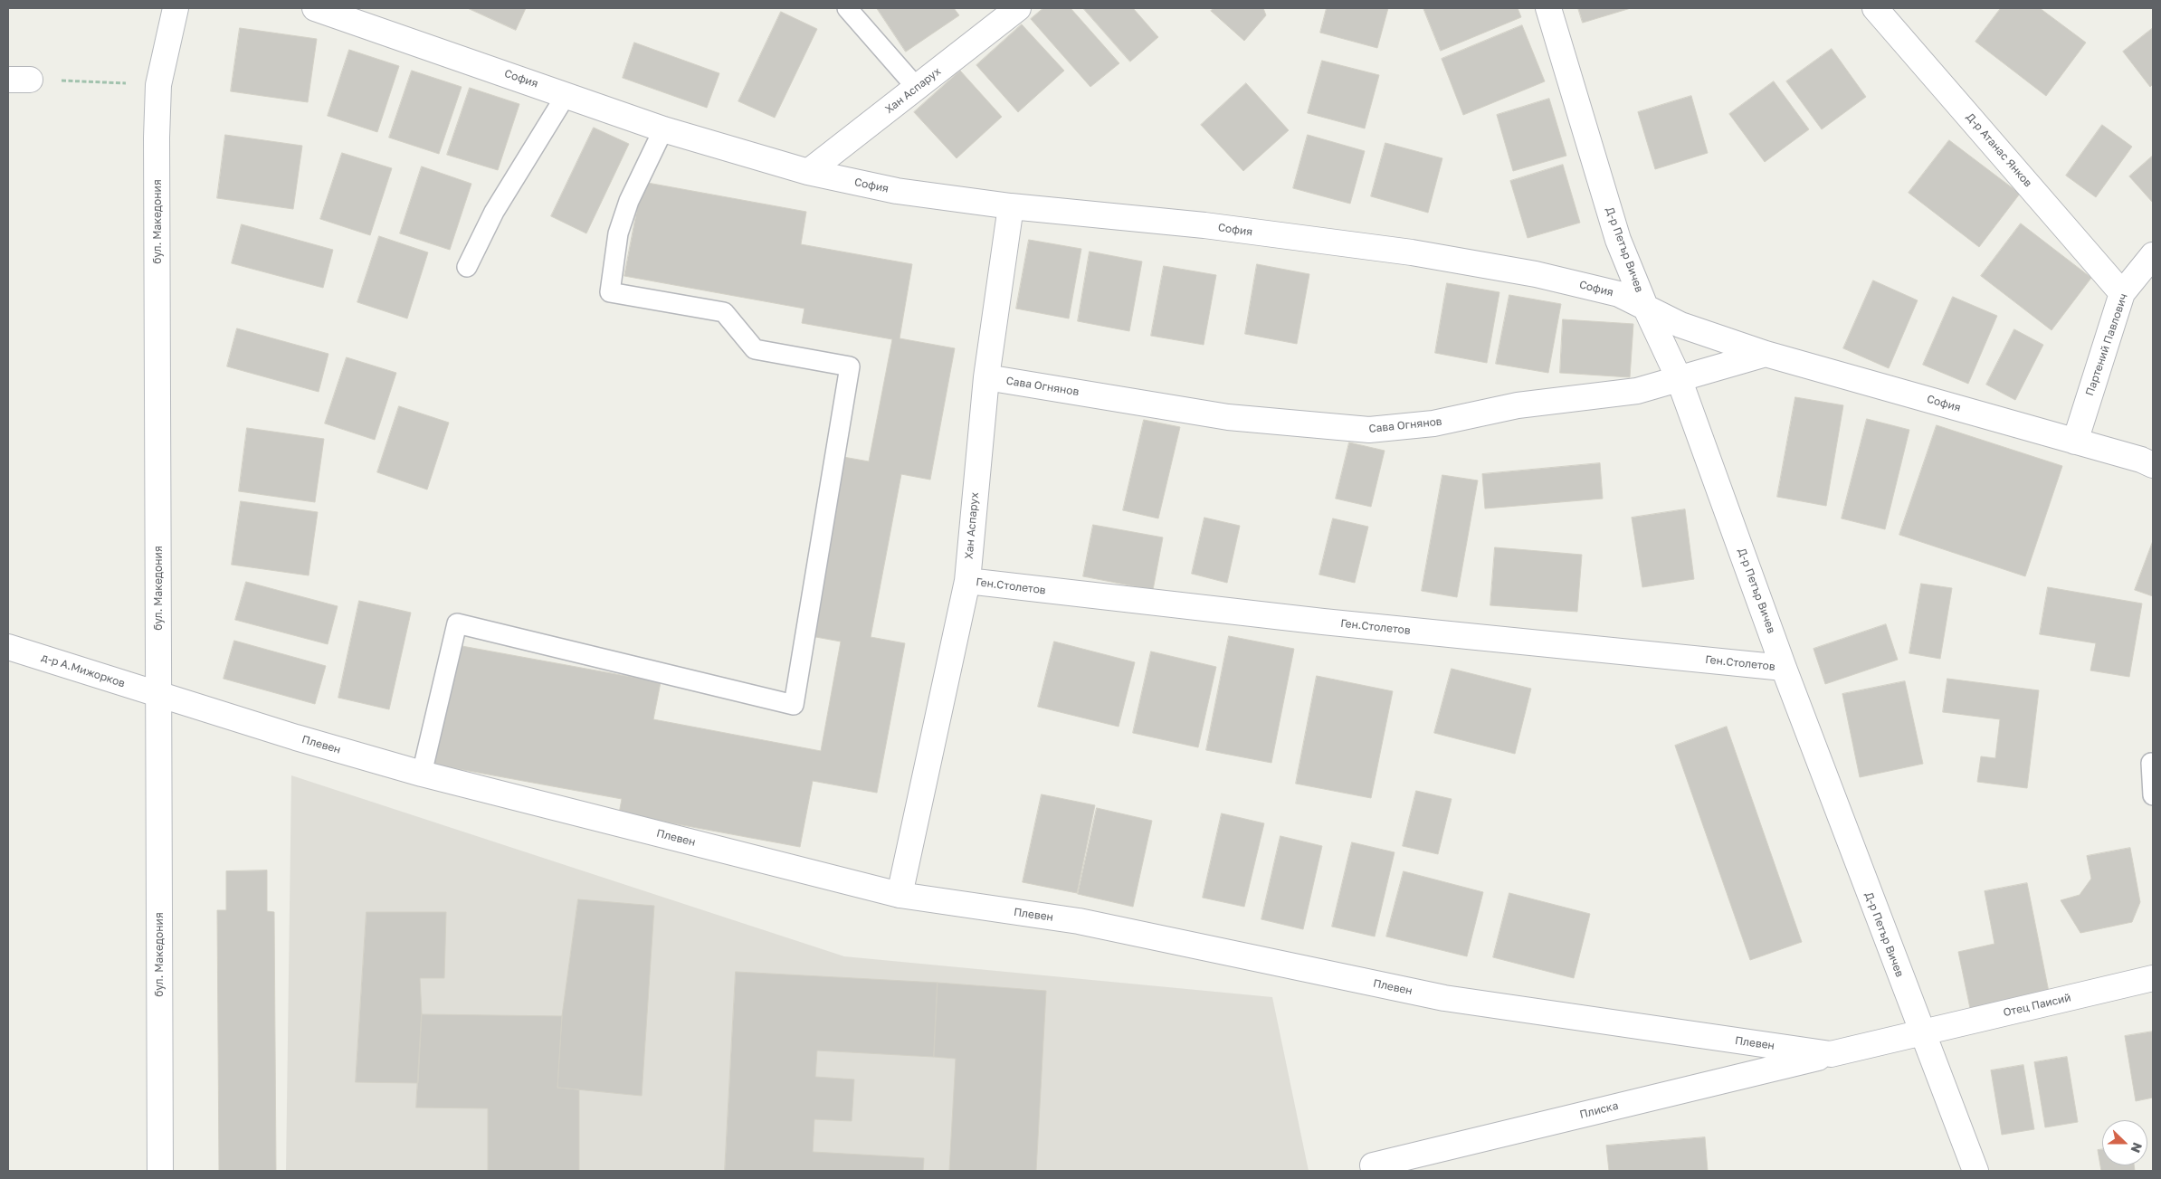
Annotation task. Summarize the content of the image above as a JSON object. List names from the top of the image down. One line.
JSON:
{"streets":{"street":["София","Хан Аспарух","Д-р Атанас Янков","бул. Македония","Д-р Петър Вичев","Партений Павлович","Сава Огнянов","Ген.Столетов","д-р А.Мижорков","Плевен","Отец Паисий","Плиска"]},"crossings":[["София","Хан Аспарух"],["София","Д-р Петър Вичев"],["София","Партений Павлович"],["София","Сава Огнянов"],["Хан Аспарух","Сава Огнянов"],["Хан Аспарух","Ген.Столетов"],["Хан Аспарух","Плевен"],["Д-р Атанас Янков","Партений Павлович"],["бул. Македония","д-р А.Мижорков"],["бул. Македония","Плевен"],["Д-р Петър Вичев","Сава Огнянов"],["Д-р Петър Вичев","Ген.Столетов"],["Д-р Петър Вичев","Плевен"],["Д-р Петър Вичев","Отец Паисий"],["д-р А.Мижорков","Плевен"],["Плевен","Отец Паисий"],["Плевен","Плиска"]],"north":"right"}
